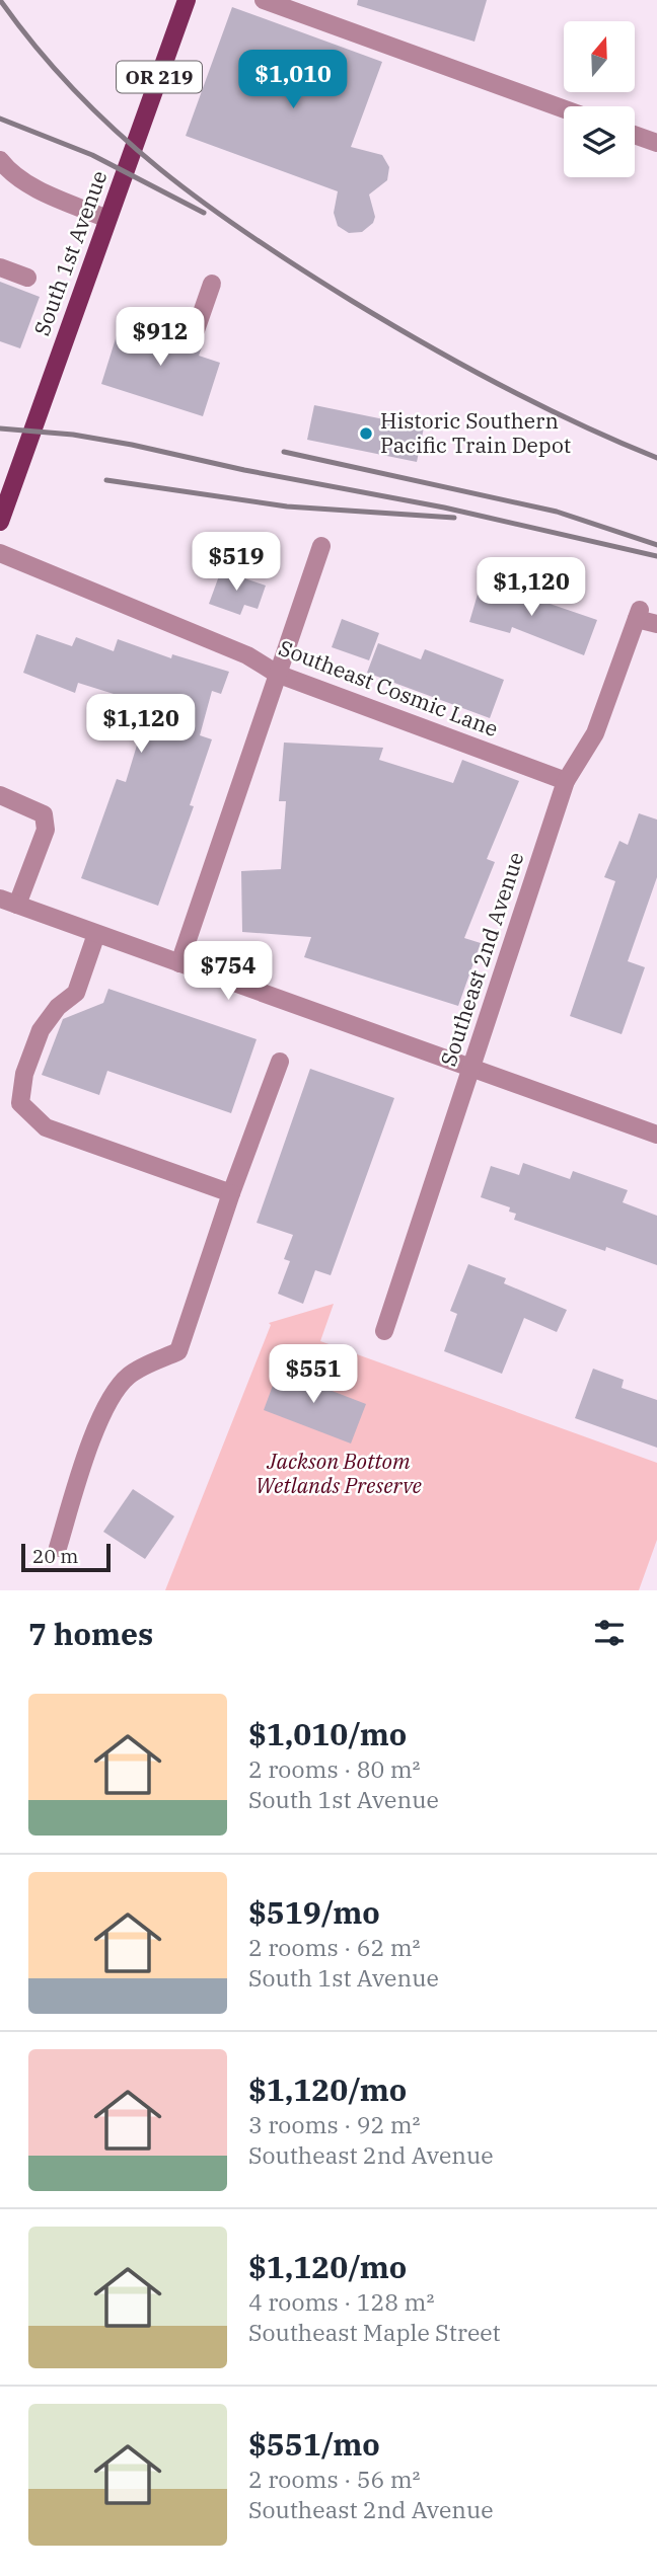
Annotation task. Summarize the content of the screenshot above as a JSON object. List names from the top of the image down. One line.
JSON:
{"streets":{"main road":["OR 219","South 1st Avenue"],"street":["Southeast Cosmic Lane","Southeast 2nd Avenue"]},"crossings":[["Southeast Cosmic Lane","Southeast 2nd Avenue"]],"parks":["Jackson Bottom Wetlands Preserve"],"places":["Historic Southern Pacific Train Depot"],"scale_bar":"20 m","north":"top","page":{"price":["$1,010","$912","$519","$1,120","$1,120","$754","$551"],"scale":"20 m","heading":"7 homes","list":[{"name":"$1,010/mo","note":"2 rooms · 80 m² · South 1st Avenue"},{"name":"$519/mo","note":"2 rooms · 62 m² · South 1st Avenue"},{"name":"$1,120/mo","note":"3 rooms · 92 m² · Southeast 2nd Avenue"},{"name":"$1,120/mo","note":"4 rooms · 128 m² · Southeast Maple Street"},{"name":"$551/mo","note":"2 rooms · 56 m² · Southeast 2nd Avenue"}]}}
